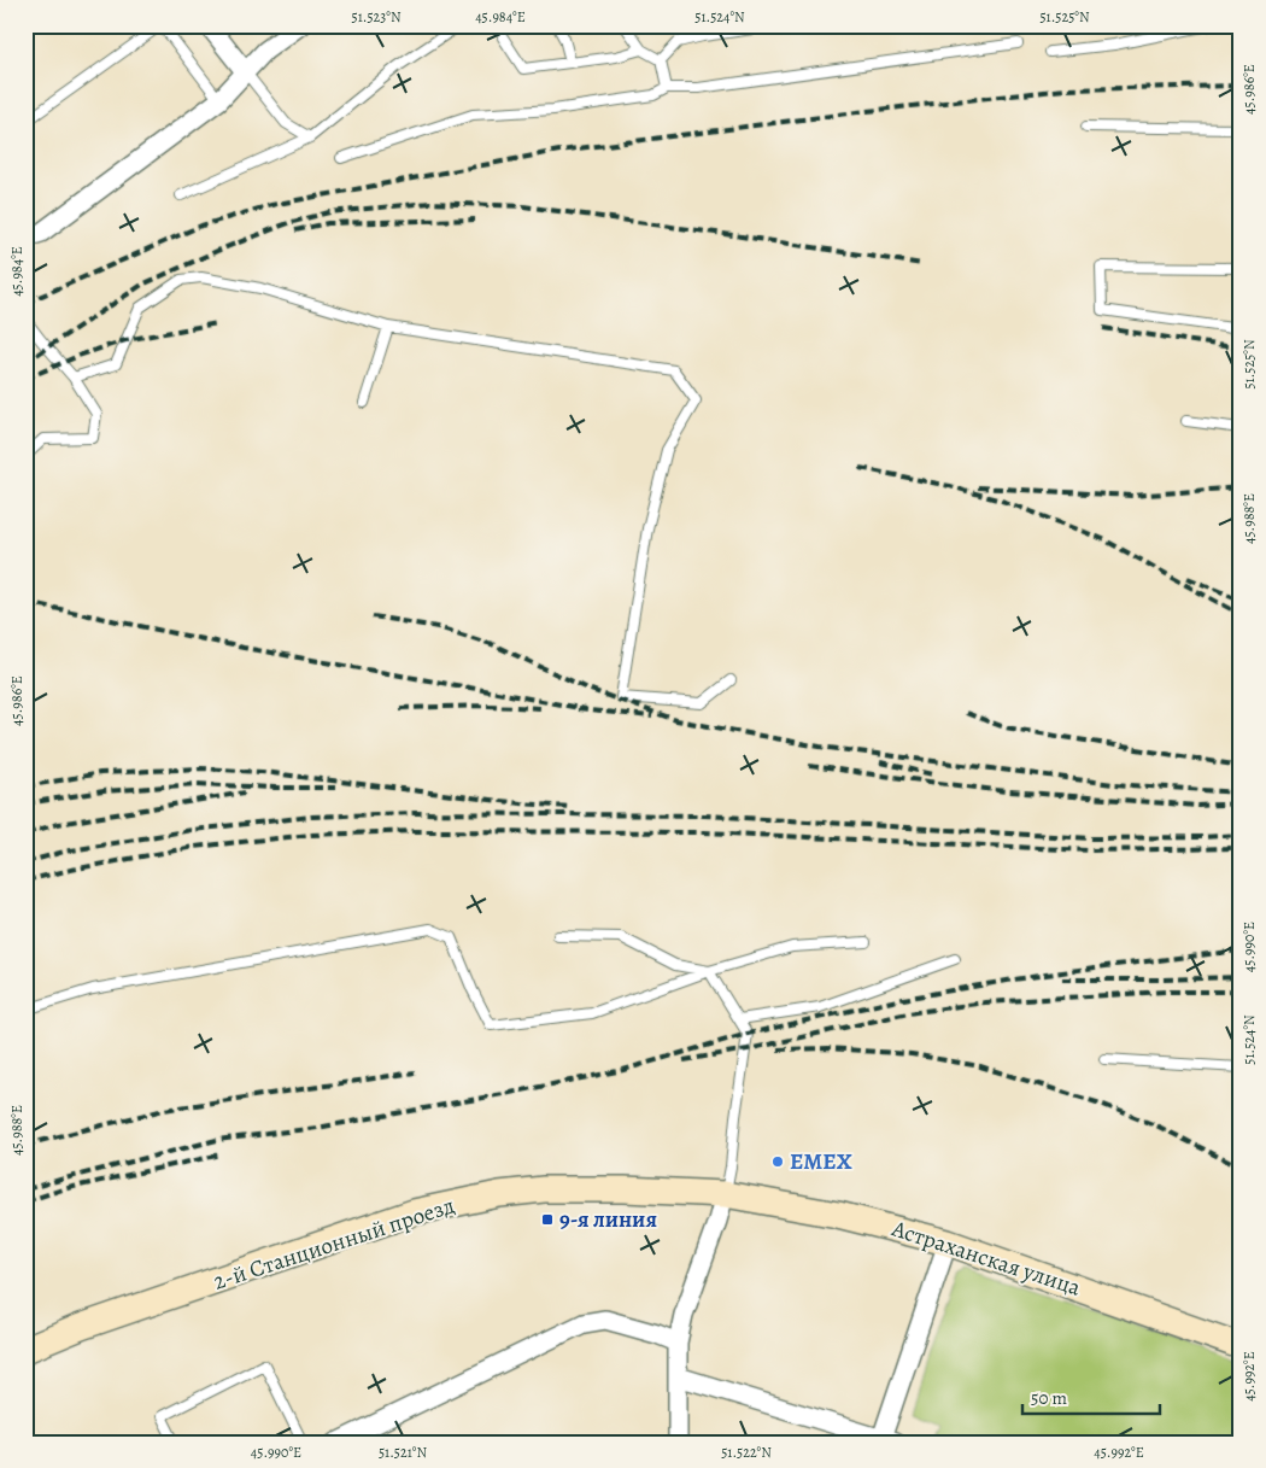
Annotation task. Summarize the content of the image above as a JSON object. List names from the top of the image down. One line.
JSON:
{"streets":{"main road":["2-й Станционный проезд","Астраханская улица"]},"crossings":[["2-й Станционный проезд","Астраханская улица"]],"places":{"other":["EMEX"],"transit":["9-я линия"]},"scale_bar":"50 m","coordinates":["51.523°N","45.984°E","51.524°N","51.525°N","45.986°E","45.988°E","45.990°E","45.992°E","51.521°N","51.522°N"]}
